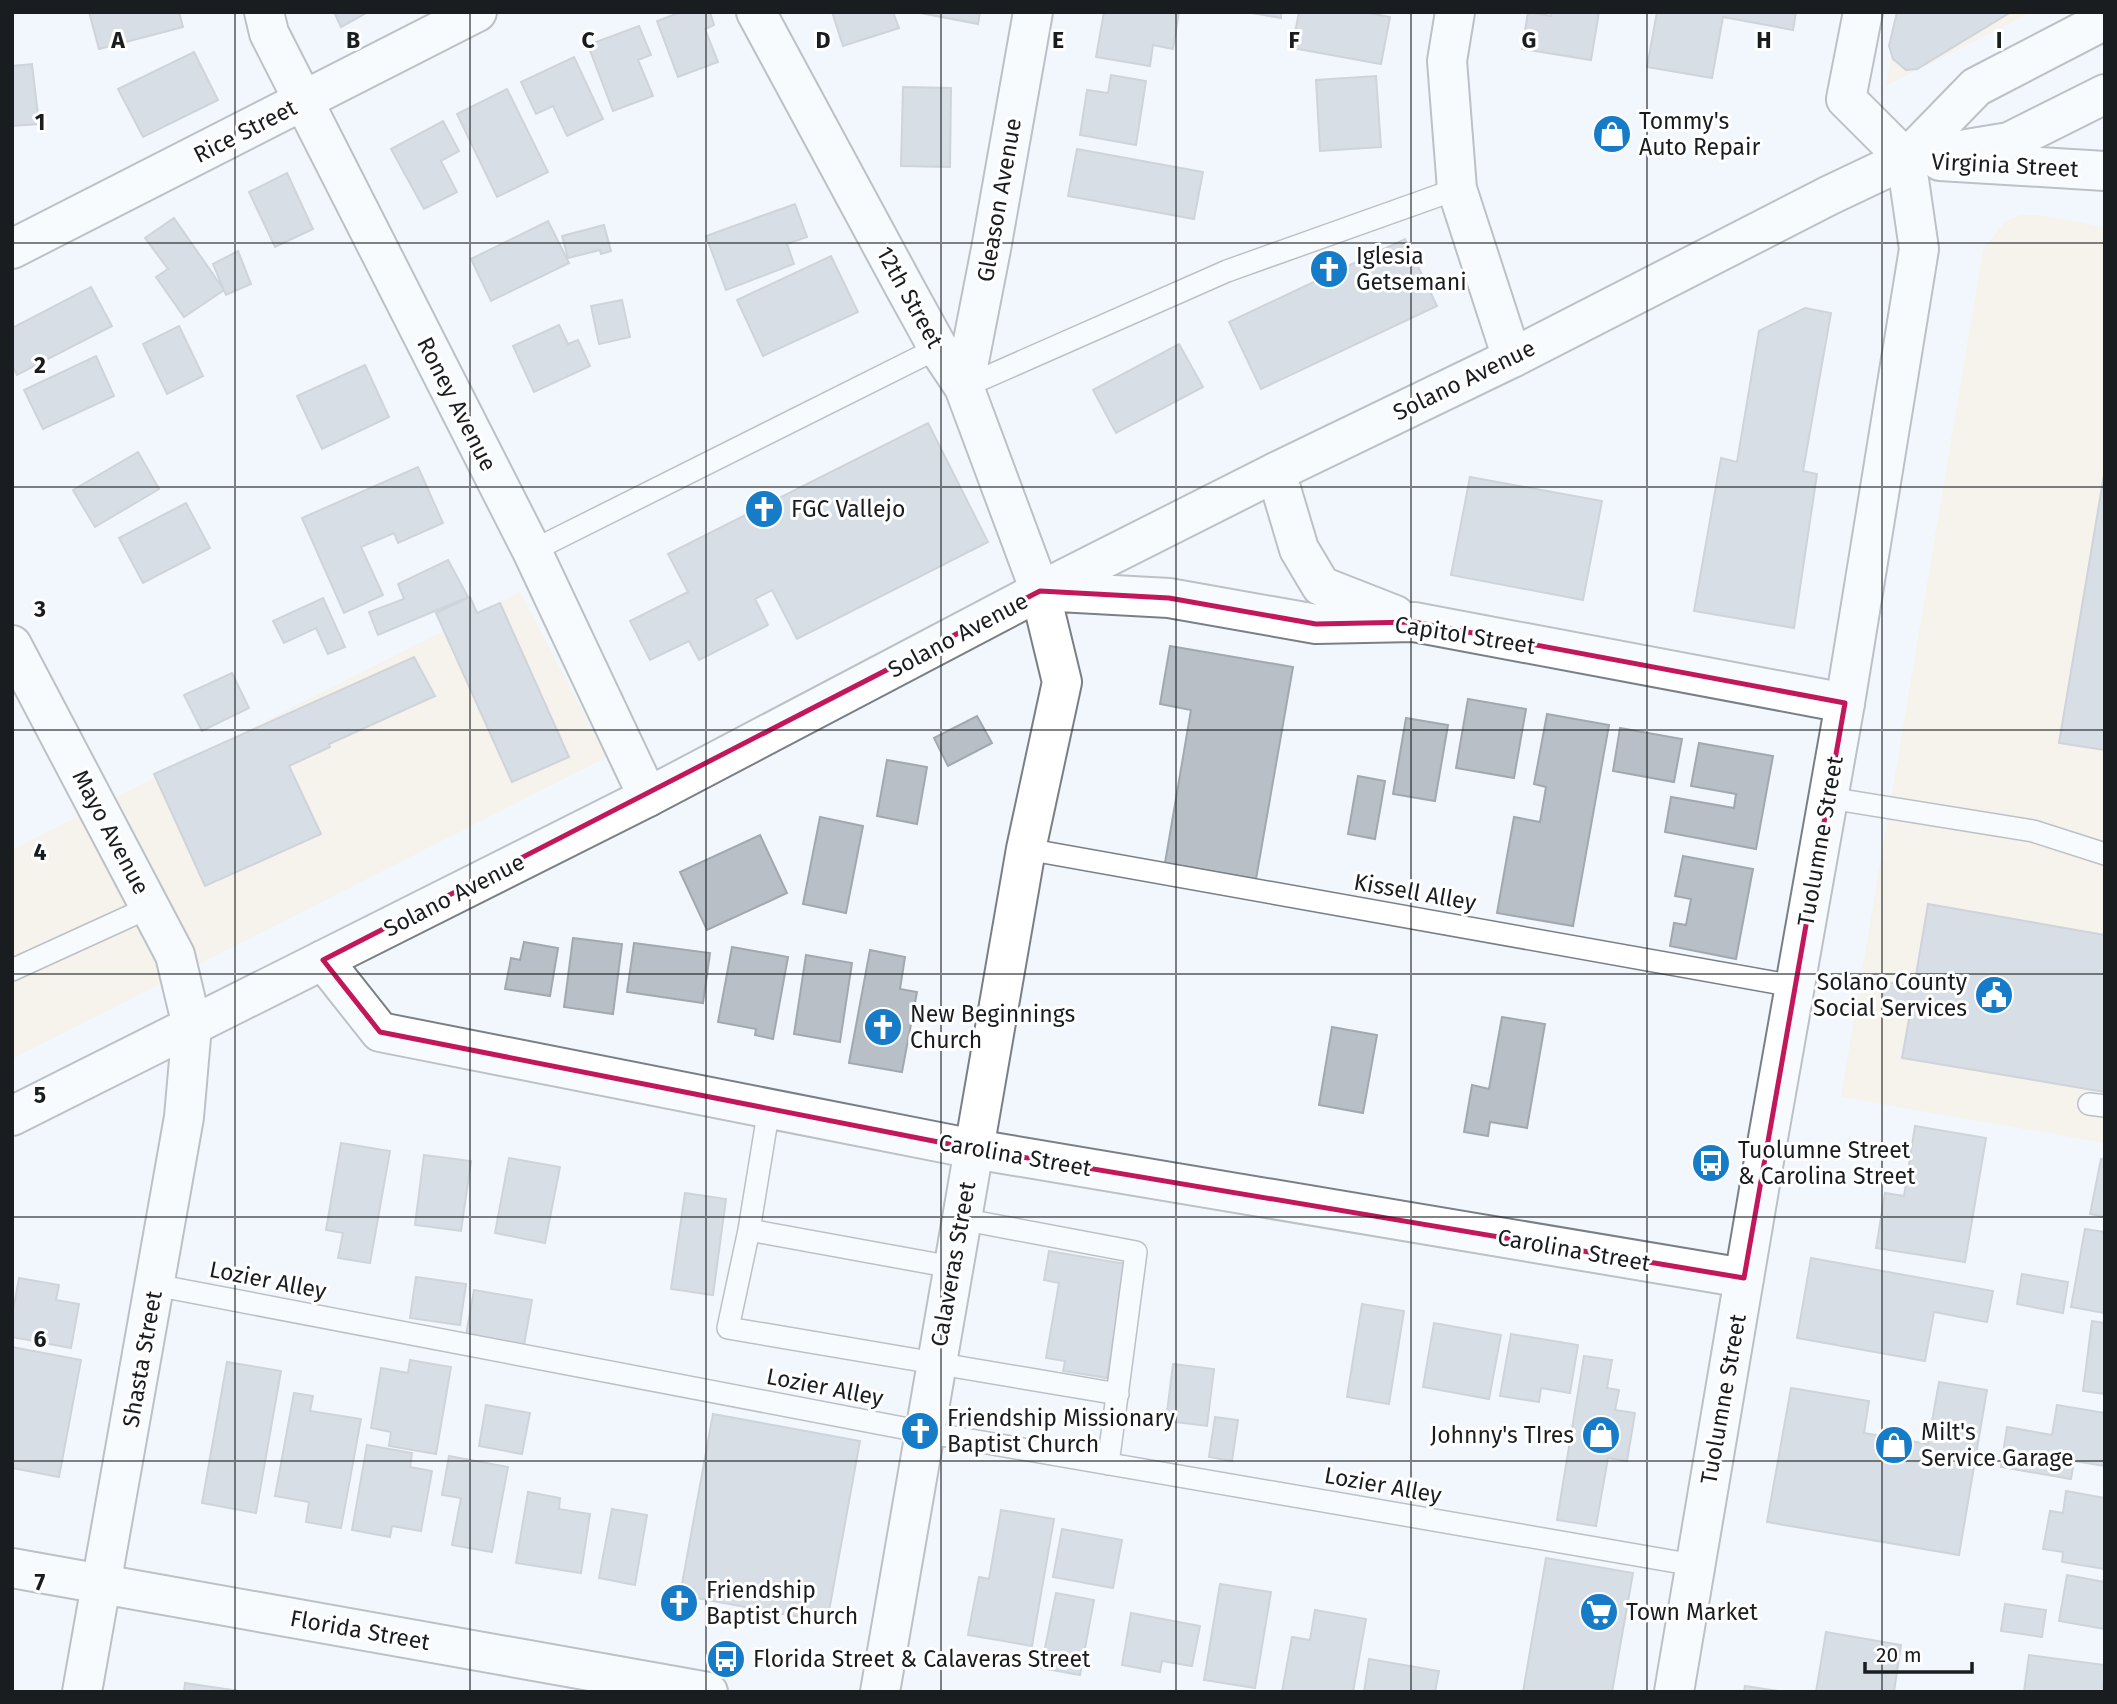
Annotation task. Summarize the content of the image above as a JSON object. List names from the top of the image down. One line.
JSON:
{"streets":{"street":["Rice Street","Virginia Street","Gleason Avenue","12th Street","Solano Avenue","Roney Avenue","Capitol Street","Mayo Avenue","Tuolumne Street","Carolina Street","Calaveras Street","Shasta Street","Florida Street"],"lane":["Kissell Alley","Lozier Alley"]},"crossings":[["Rice Street","Roney Avenue"],["Virginia Street","Solano Avenue"],["Virginia Street","Tuolumne Street"],["Gleason Avenue","12th Street"],["12th Street","Solano Avenue"],["12th Street","Capitol Street"],["12th Street","Calaveras Street"],["Solano Avenue","Roney Avenue"],["Solano Avenue","Capitol Street"],["Solano Avenue","Mayo Avenue"],["Solano Avenue","Tuolumne Street"],["Solano Avenue","Carolina Street"],["Solano Avenue","Calaveras Street"],["Solano Avenue","Shasta Street"],["Capitol Street","Tuolumne Street"],["Capitol Street","Calaveras Street"],["Mayo Avenue","Shasta Street"],["Tuolumne Street","Kissell Alley"],["Tuolumne Street","Carolina Street"],["Tuolumne Street","Lozier Alley"],["Kissell Alley","Calaveras Street"],["Carolina Street","Calaveras Street"],["Calaveras Street","Lozier Alley"],["Lozier Alley","Shasta Street"],["Shasta Street","Florida Street"]],"places":{"shop":["Tommy's Auto Repair","Johnny's TIres","Milt's Service Garage"],"church":["Iglesia Getsemani","FGC Vallejo","New Beginnings Church","Friendship Missionary Baptist Church","Friendship Baptist Church"],"public building":["Solano County Social Services"],"bus stop":["Tuolumne Street & Carolina Street","Florida Street & Calaveras Street"],"supermarket":["Town Market"]},"scale_bar":"20 m","grid":{"columns":["A","B","C","D","E","F","G","H","I"],"rows":["1","2","3","4","5","6","7"]}}
